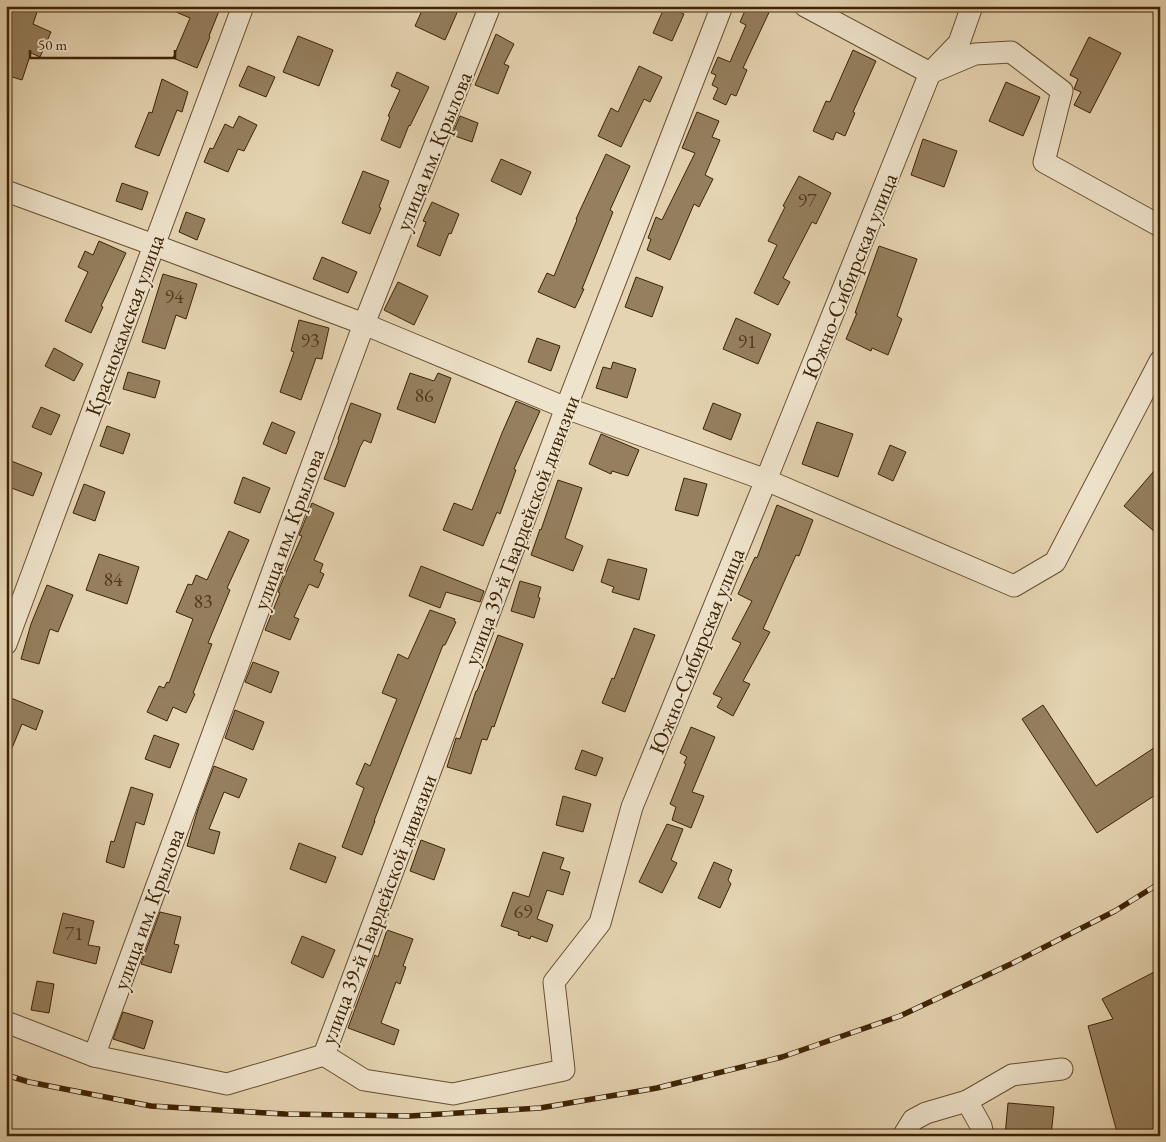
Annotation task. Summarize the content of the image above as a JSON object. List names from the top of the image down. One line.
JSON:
{"streets":{"street":["улица им. Крылова","Южно-Сибирская улица","Краснокамская улица","улица 39-й Гвардейской дивизии"]},"crossings":[["Южно-Сибирская улица","улица 39-й Гвардейской дивизии"]],"house_numbers":["97","94","93","91","86","84","83","69","71"],"scale_bar":"50 m"}
